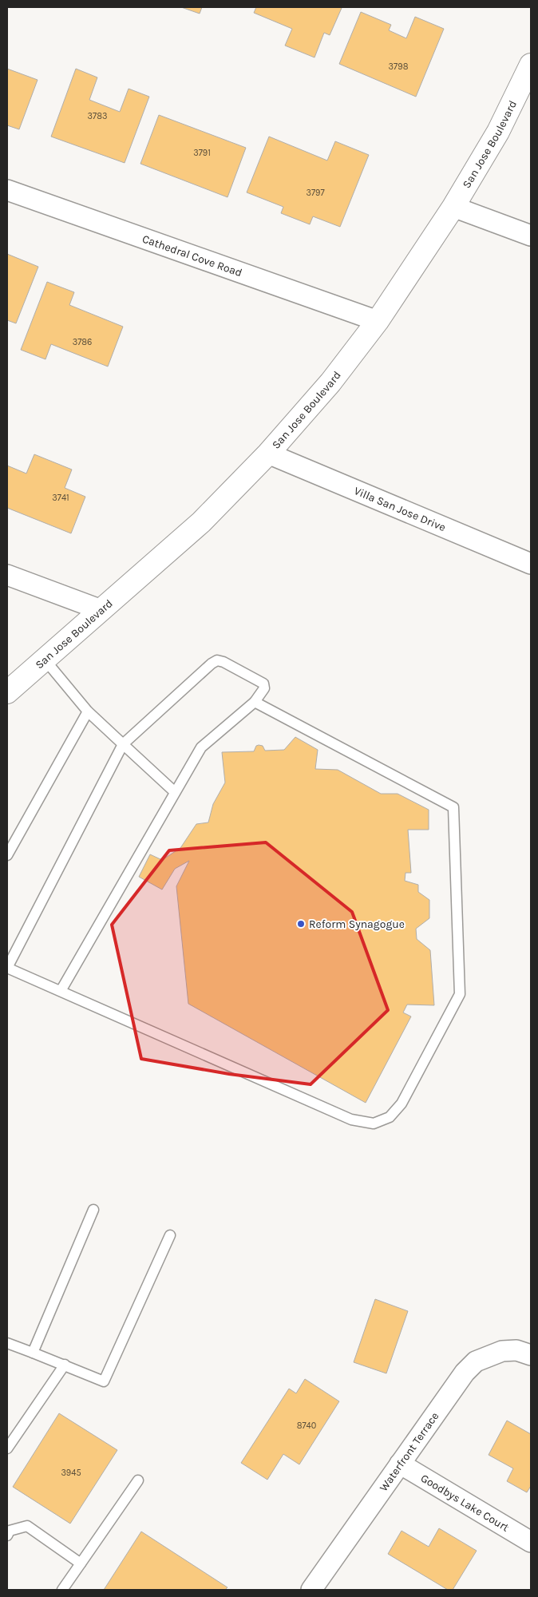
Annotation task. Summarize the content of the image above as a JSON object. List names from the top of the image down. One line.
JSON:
{"streets":{"main road":["San Jose Boulevard"],"street":["Cathedral Cove Road","Villa San Jose Drive","Waterfront Terrace","Goodbys Lake Court"]},"crossings":[["San Jose Boulevard","Cathedral Cove Road"],["San Jose Boulevard","Villa San Jose Drive"],["Waterfront Terrace","Goodbys Lake Court"]],"places":["Reform Synagogue"],"house_numbers":["3798","3783","3791","3797","3786","3741","8740","3945"]}
